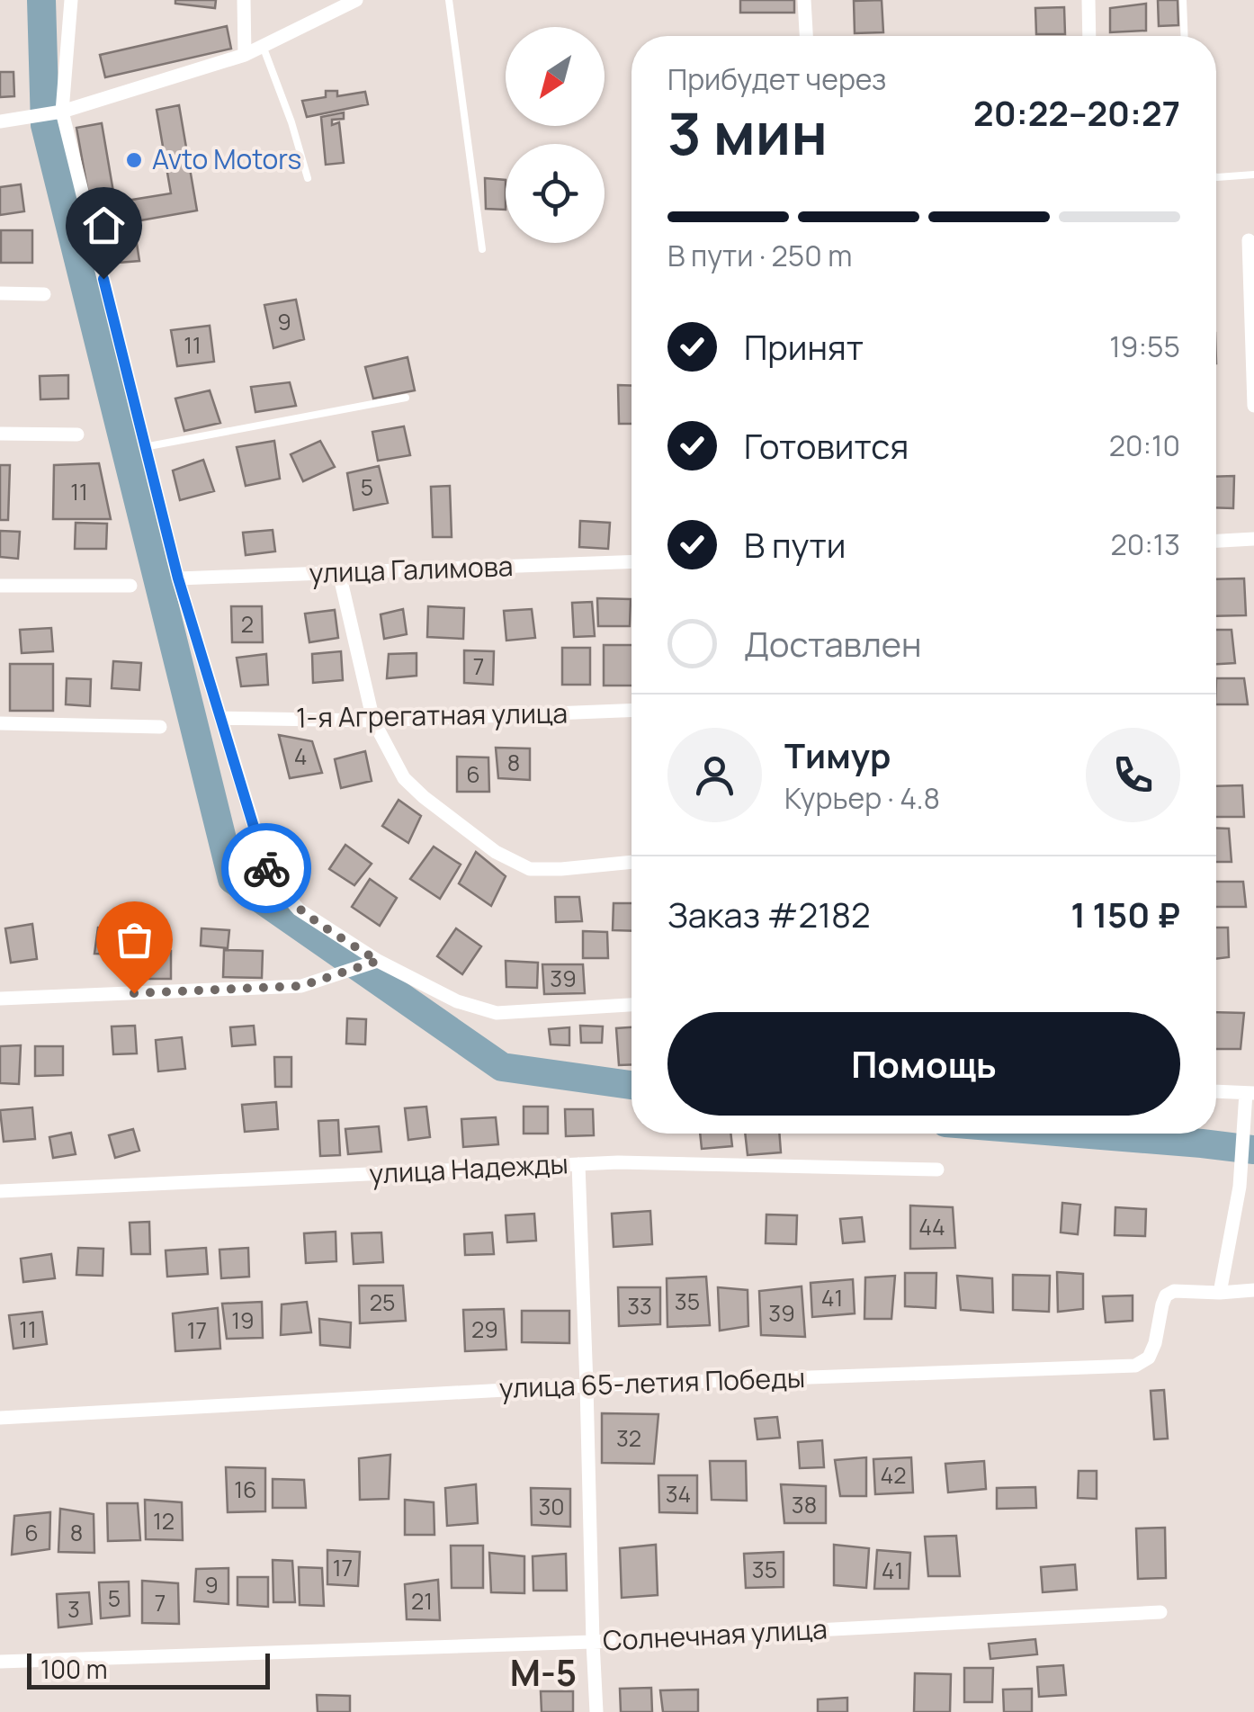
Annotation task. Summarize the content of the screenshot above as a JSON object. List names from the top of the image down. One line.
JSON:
{"streets":{"street":["улица Галимова","1-я Агрегатная улица","улица Надежды","улица 65-летия Победы","Солнечная улица"]},"districts":["М-5"],"places":["Avto Motors"],"house_numbers":["9","11","5","11","2","7","4","8","6","39","44","41","35","25","33","39","19","11","29","17","32","42","16","34","38","30","12","6","8","17","35","41","9","5","21","7","3"],"scale_bar":"100 m","north":"bottom left","page":{"heading":["3 мин","Прибудет через","20:22–20:27"],"panel":["Тимур","Курьер · 4.8","Заказ #2182","1 150 ₽"],"bar":"В пути · 250 m","list":[["Принят","19:55"],["Готовится","20:10"],["В пути","20:13"],"Доставлен"],"buttons":"Помощь","scale":"100 m"}}
